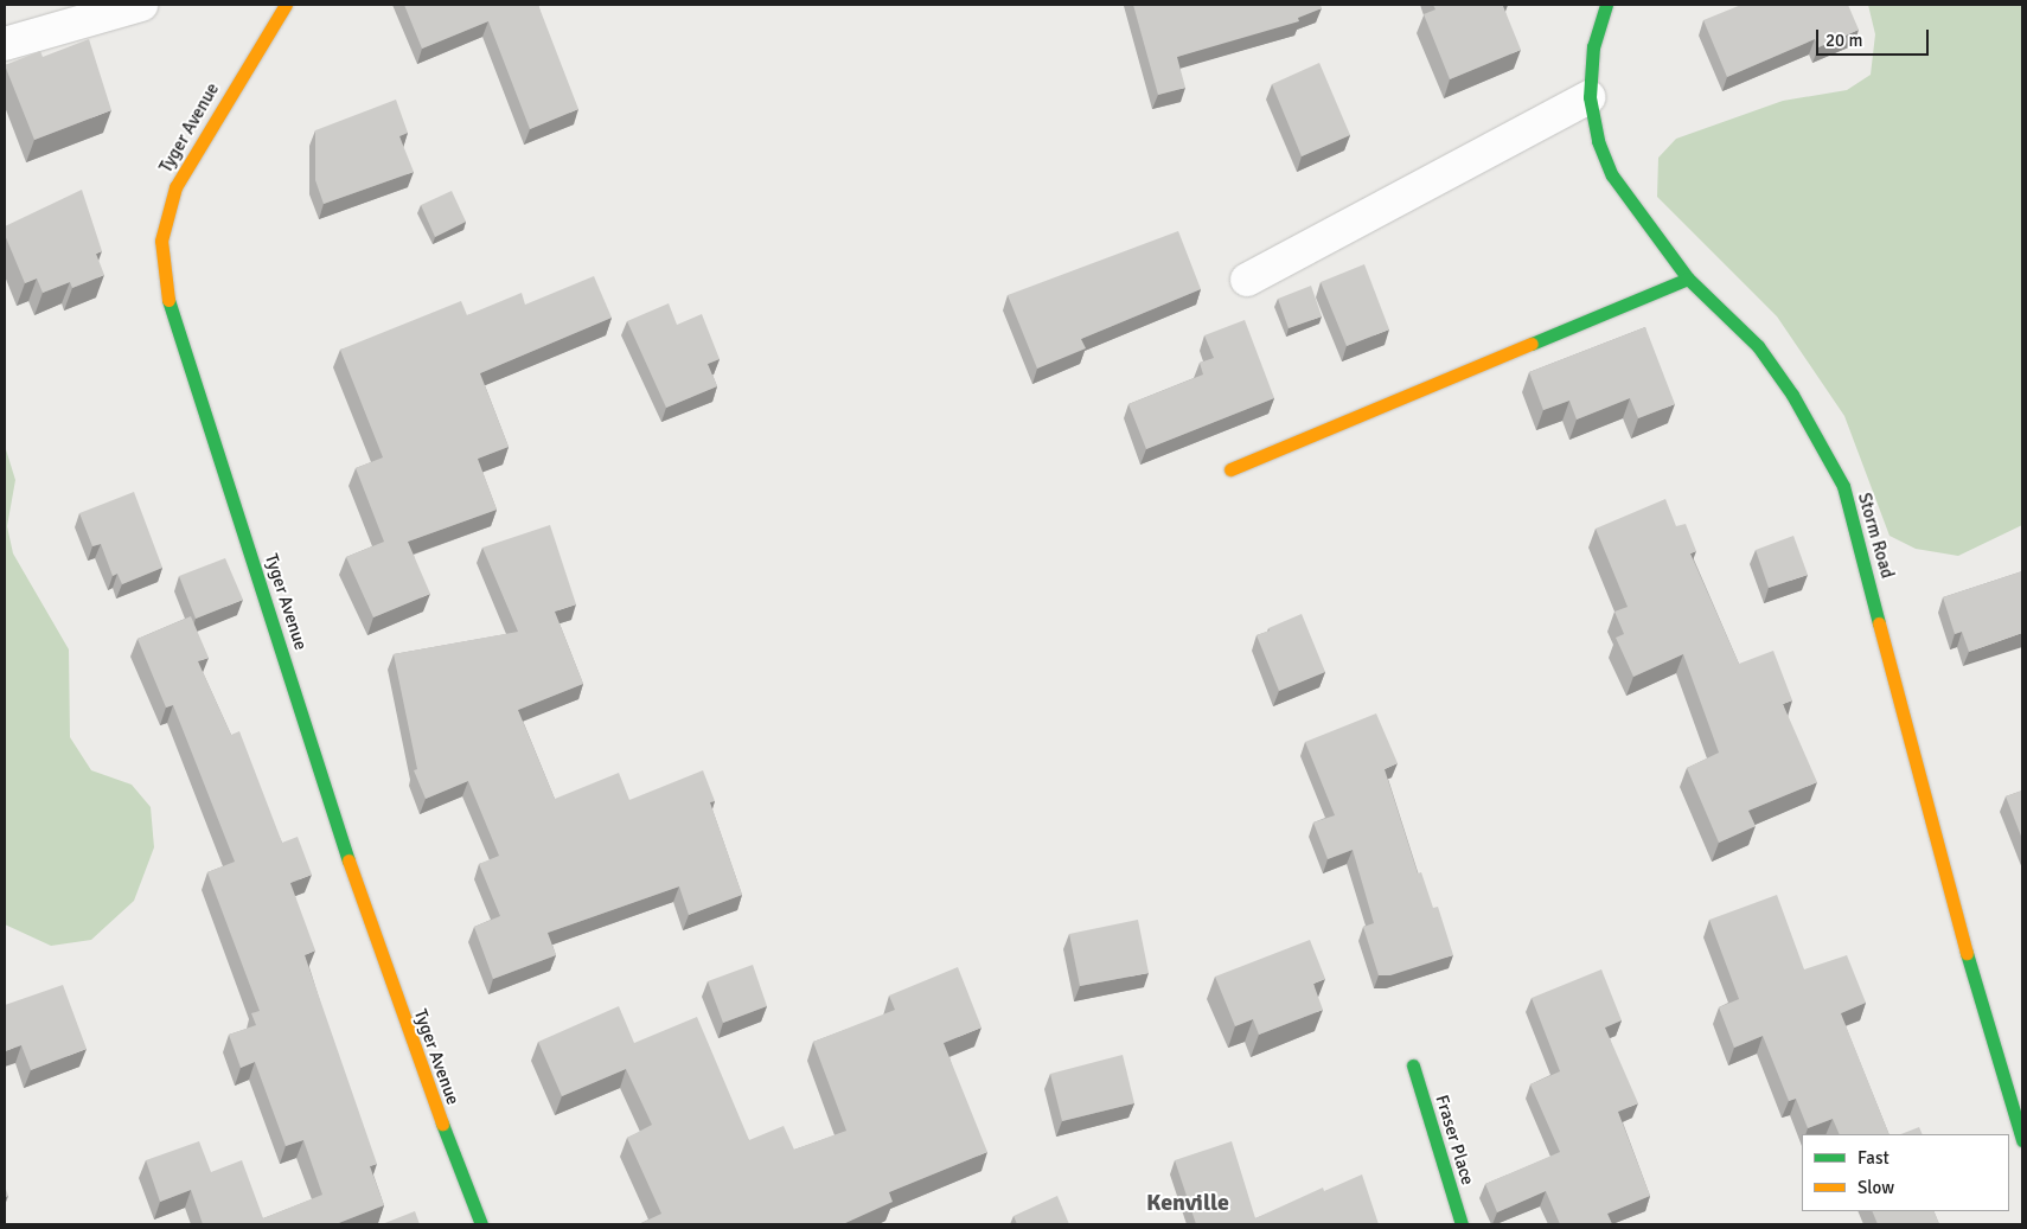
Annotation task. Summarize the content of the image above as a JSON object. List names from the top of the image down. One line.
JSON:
{"streets":{"street":["Tyger Avenue","Storm Road","Fraser Place"]},"districts":["Kenville"],"legend":["Fast","Slow"],"scale_bar":"20 m"}
